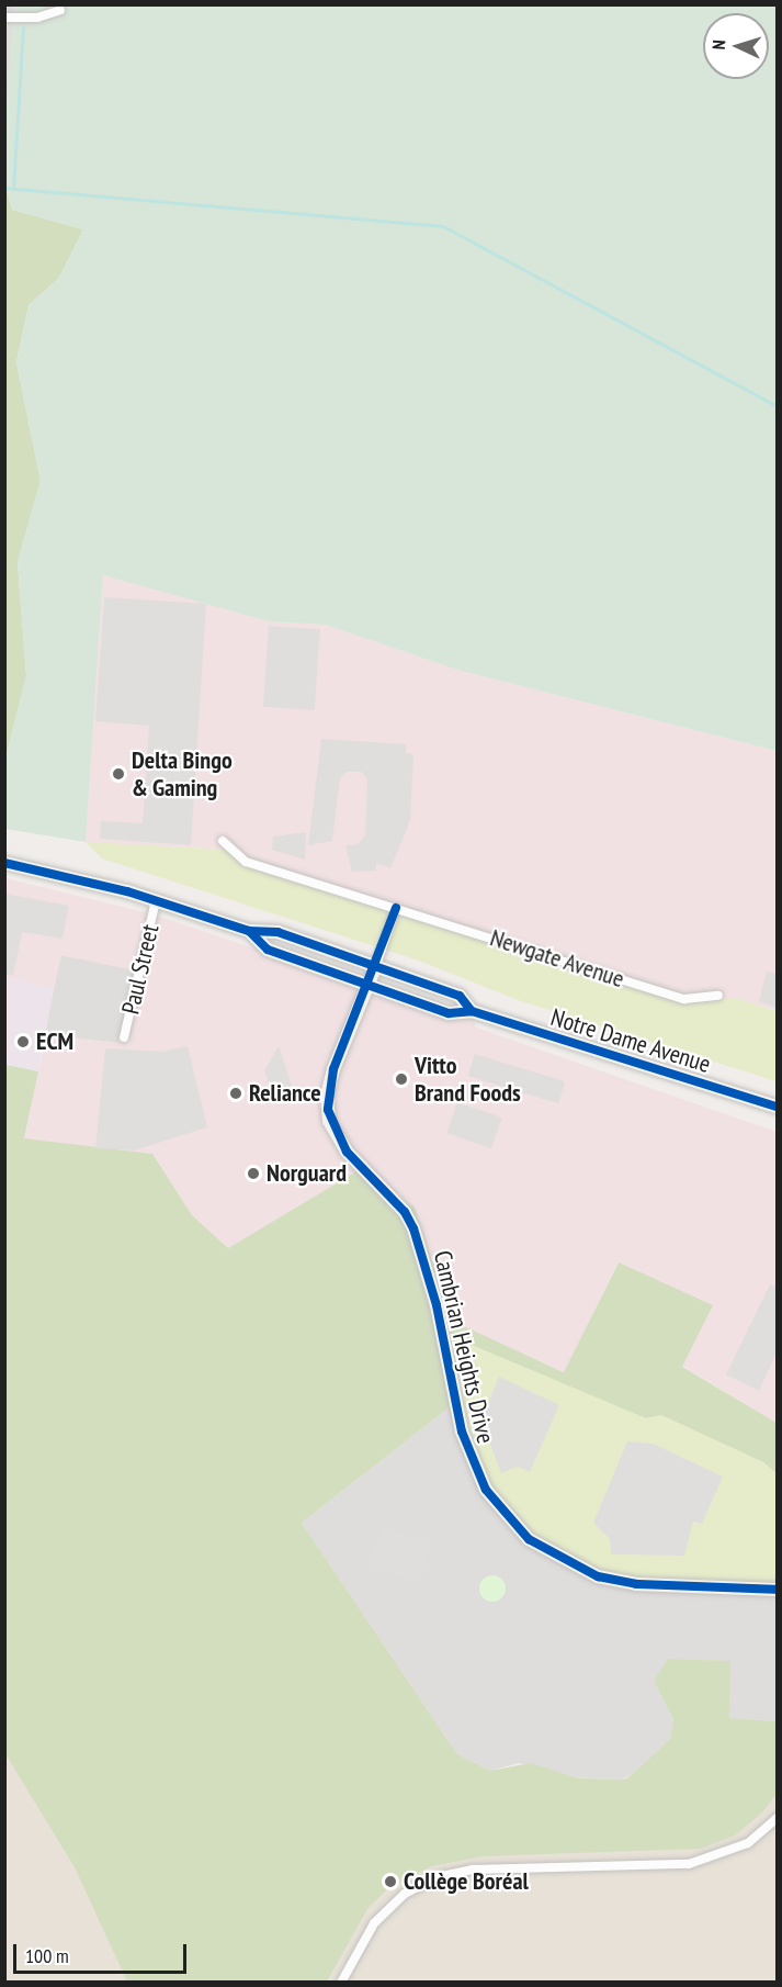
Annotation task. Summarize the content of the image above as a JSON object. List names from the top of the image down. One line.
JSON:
{"streets":{"main road":["Notre Dame Avenue","Cambrian Heights Drive"],"street":["Newgate Avenue","Paul Street"]},"crossings":[["Paul Street","Notre Dame Avenue"],["Notre Dame Avenue","Cambrian Heights Drive"]],"places":["Delta Bingo & Gaming","ECM","Vitto Brand Foods","Reliance","Norguard","Collège Boréal"],"scale_bar":"100 m","north":"left"}
